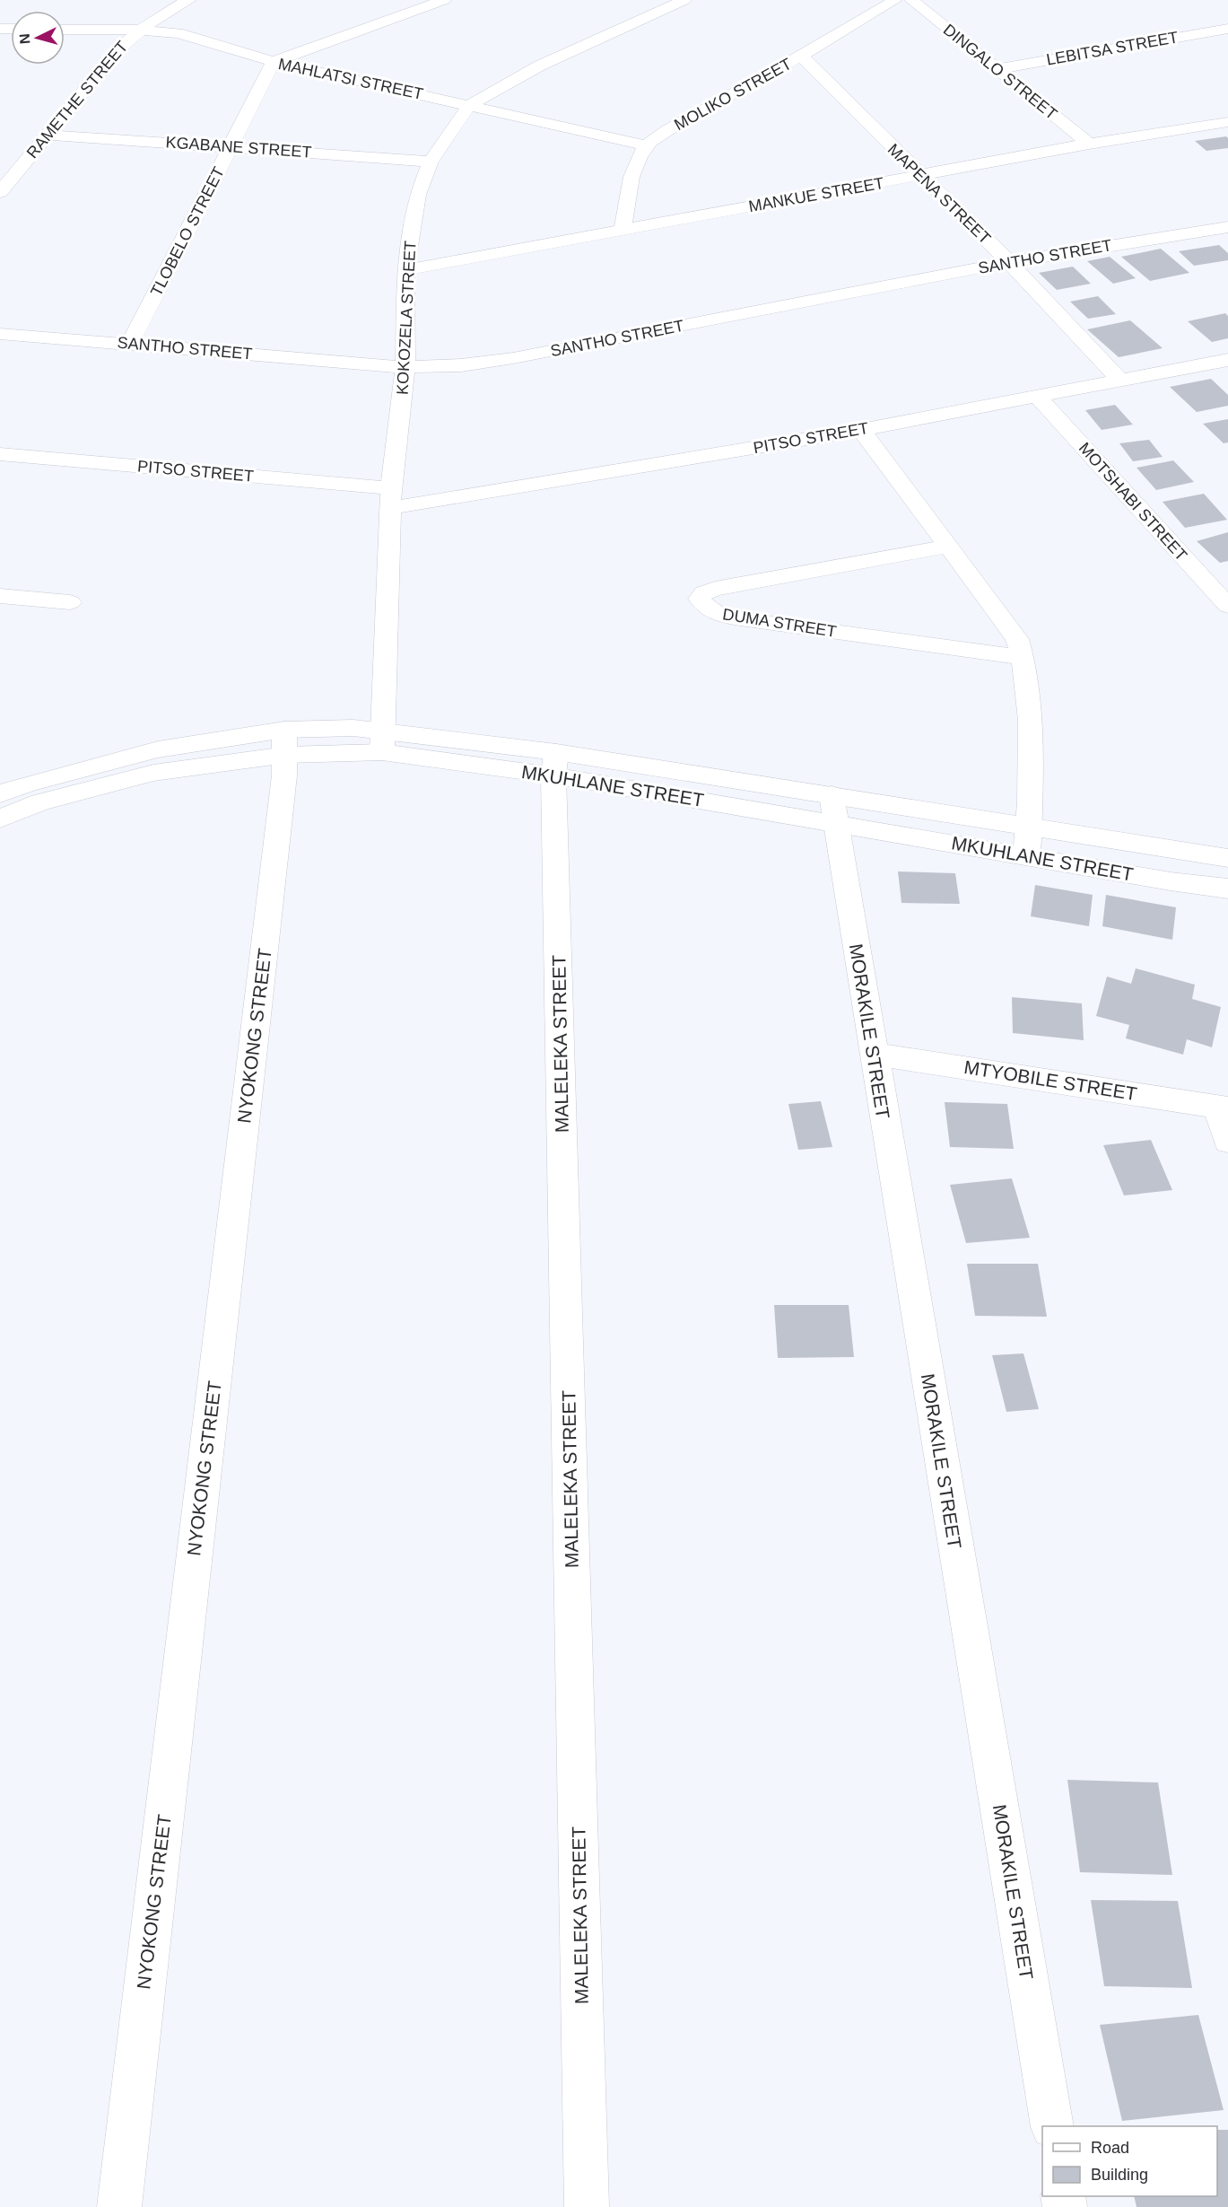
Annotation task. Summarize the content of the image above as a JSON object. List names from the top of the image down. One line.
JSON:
{"streets":{"street":["LEBITSA STREET","DINGALO STREET","MAHLATSI STREET","MOLIKO STREET","RAMETHE STREET","KGABANE STREET","MAPENA STREET","MANKUE STREET","TLOBELO STREET","SANTHO STREET","KOKOZELA STREET","PITSO STREET","MOTSHABI STREET","DUMA STREET","MKUHLANE STREET","MORAKILE STREET","NYOKONG STREET","MALELEKA STREET","MTYOBILE STREET"]},"crossings":[["LEBITSA STREET","DINGALO STREET"],["DINGALO STREET","MANKUE STREET"],["MAHLATSI STREET","MOLIKO STREET"],["MAHLATSI STREET","RAMETHE STREET"],["MAHLATSI STREET","TLOBELO STREET"],["MAHLATSI STREET","KOKOZELA STREET"],["MOLIKO STREET","MAPENA STREET"],["MOLIKO STREET","MANKUE STREET"],["RAMETHE STREET","KGABANE STREET"],["KGABANE STREET","TLOBELO STREET"],["KGABANE STREET","KOKOZELA STREET"],["MAPENA STREET","MANKUE STREET"],["MAPENA STREET","SANTHO STREET"],["MAPENA STREET","PITSO STREET"],["MANKUE STREET","KOKOZELA STREET"],["TLOBELO STREET","SANTHO STREET"],["SANTHO STREET","KOKOZELA STREET"],["KOKOZELA STREET","PITSO STREET"],["KOKOZELA STREET","MKUHLANE STREET"],["PITSO STREET","MOTSHABI STREET"],["MKUHLANE STREET","MORAKILE STREET"],["MKUHLANE STREET","NYOKONG STREET"],["MKUHLANE STREET","MALELEKA STREET"],["MORAKILE STREET","MTYOBILE STREET"]],"legend":["Road","Building"],"north":"left"}
